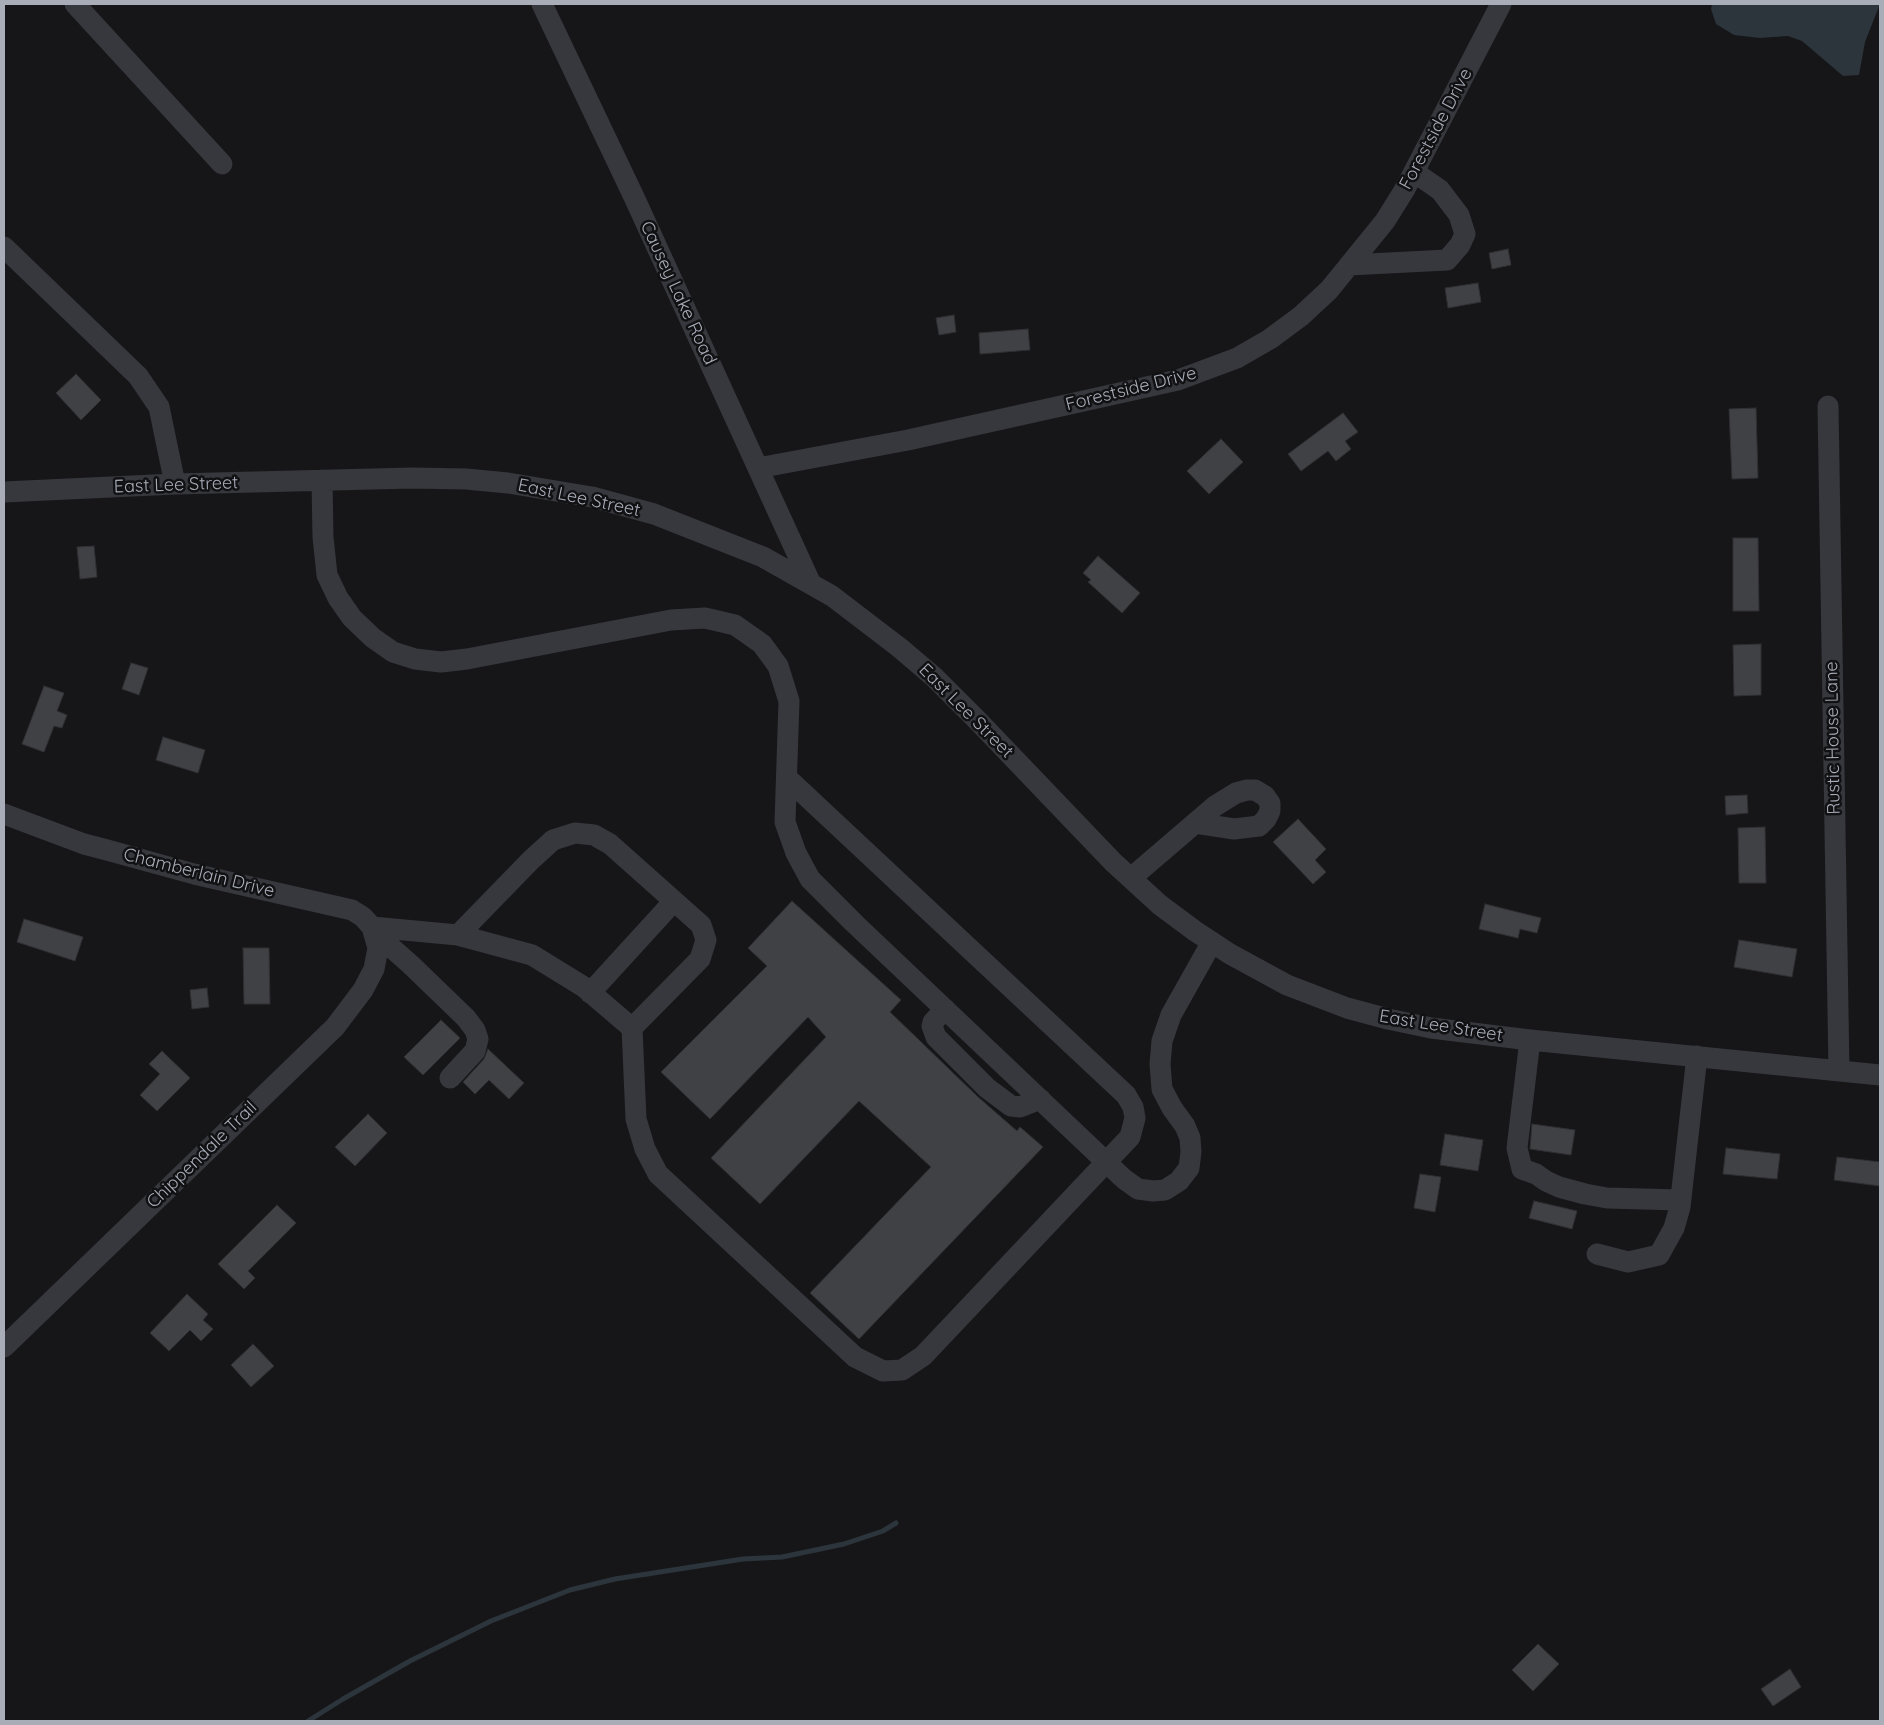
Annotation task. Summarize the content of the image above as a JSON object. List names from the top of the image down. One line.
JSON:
{"streets":{"street":["Forestside Drive","Causey Lake Road","East Lee Street","Rustic House Lane","Chamberlain Drive","Chippendale Trail"]},"crossings":[["Forestside Drive","Causey Lake Road"],["Causey Lake Road","East Lee Street"],["East Lee Street","Rustic House Lane"],["Chamberlain Drive","Chippendale Trail"]]}
